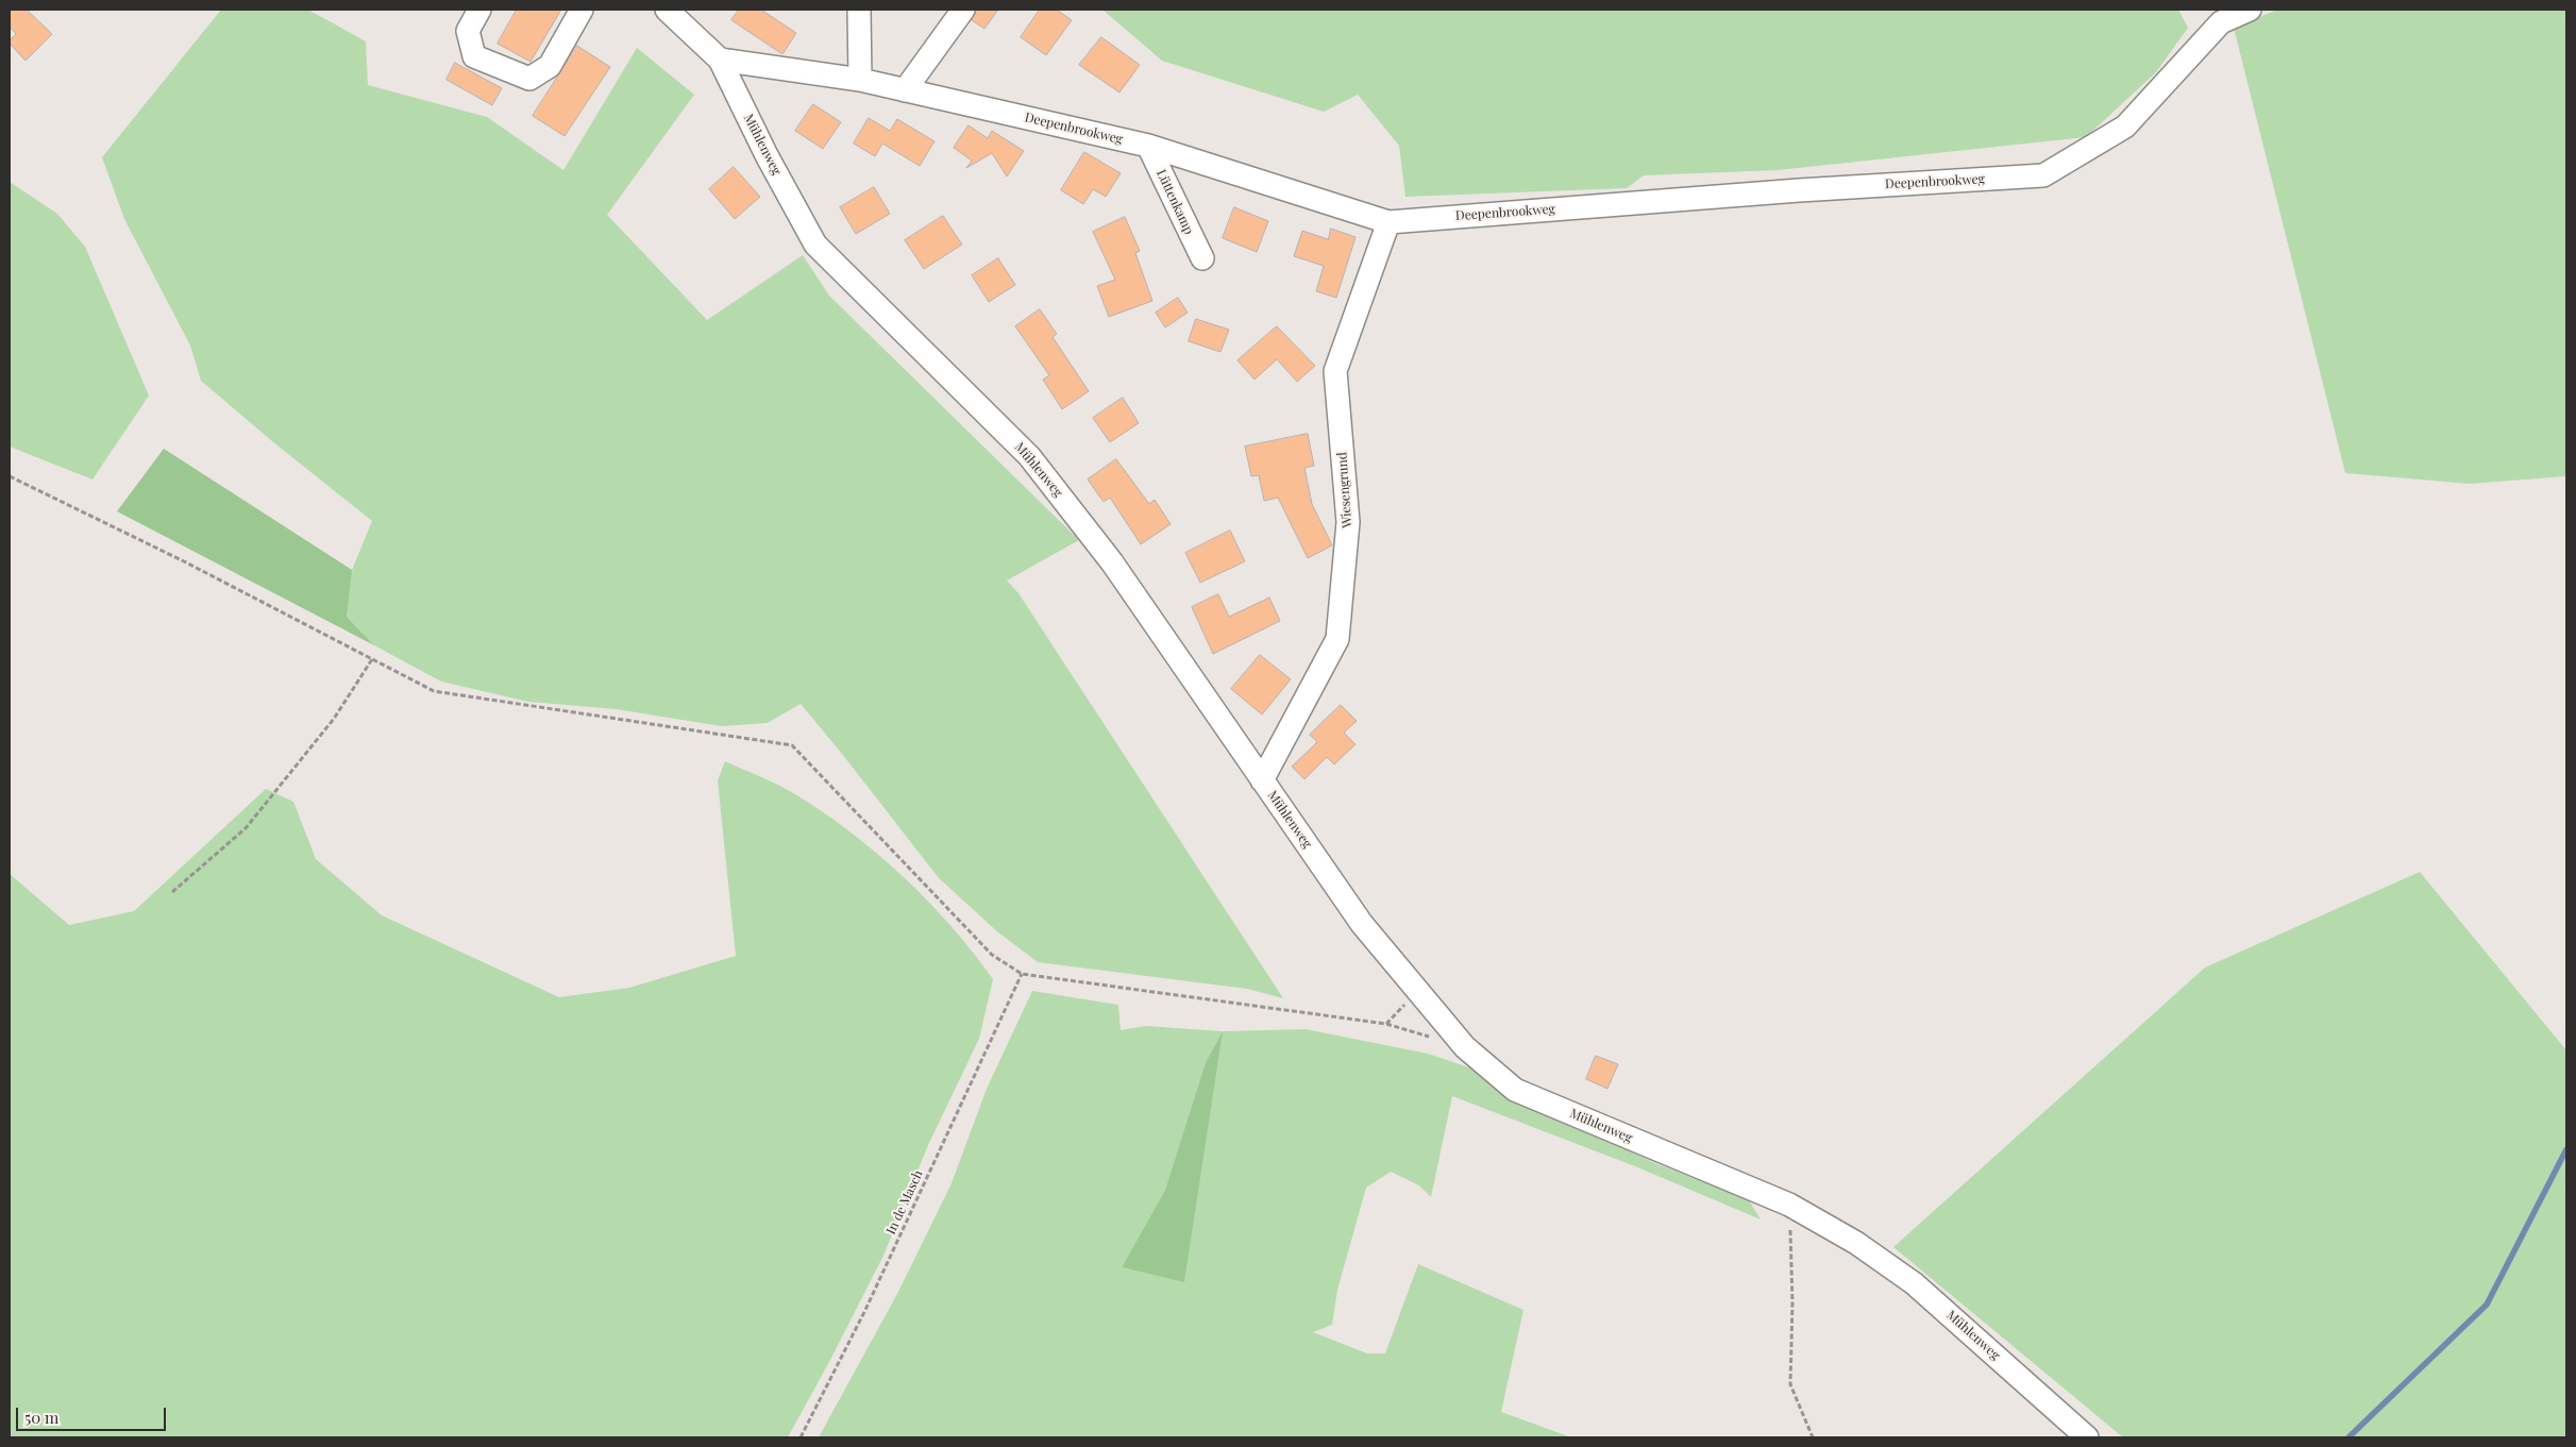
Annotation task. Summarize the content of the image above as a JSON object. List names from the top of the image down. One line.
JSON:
{"streets":{"street":["Deepenbrookweg","Mühlenweg","Lüttenkamp","Wiesengrund"],"path":["In de Masch"]},"crossings":[["Deepenbrookweg","Mühlenweg"],["Deepenbrookweg","Lüttenkamp"],["Deepenbrookweg","Wiesengrund"],["Mühlenweg","Wiesengrund"]],"scale_bar":"50 m"}
